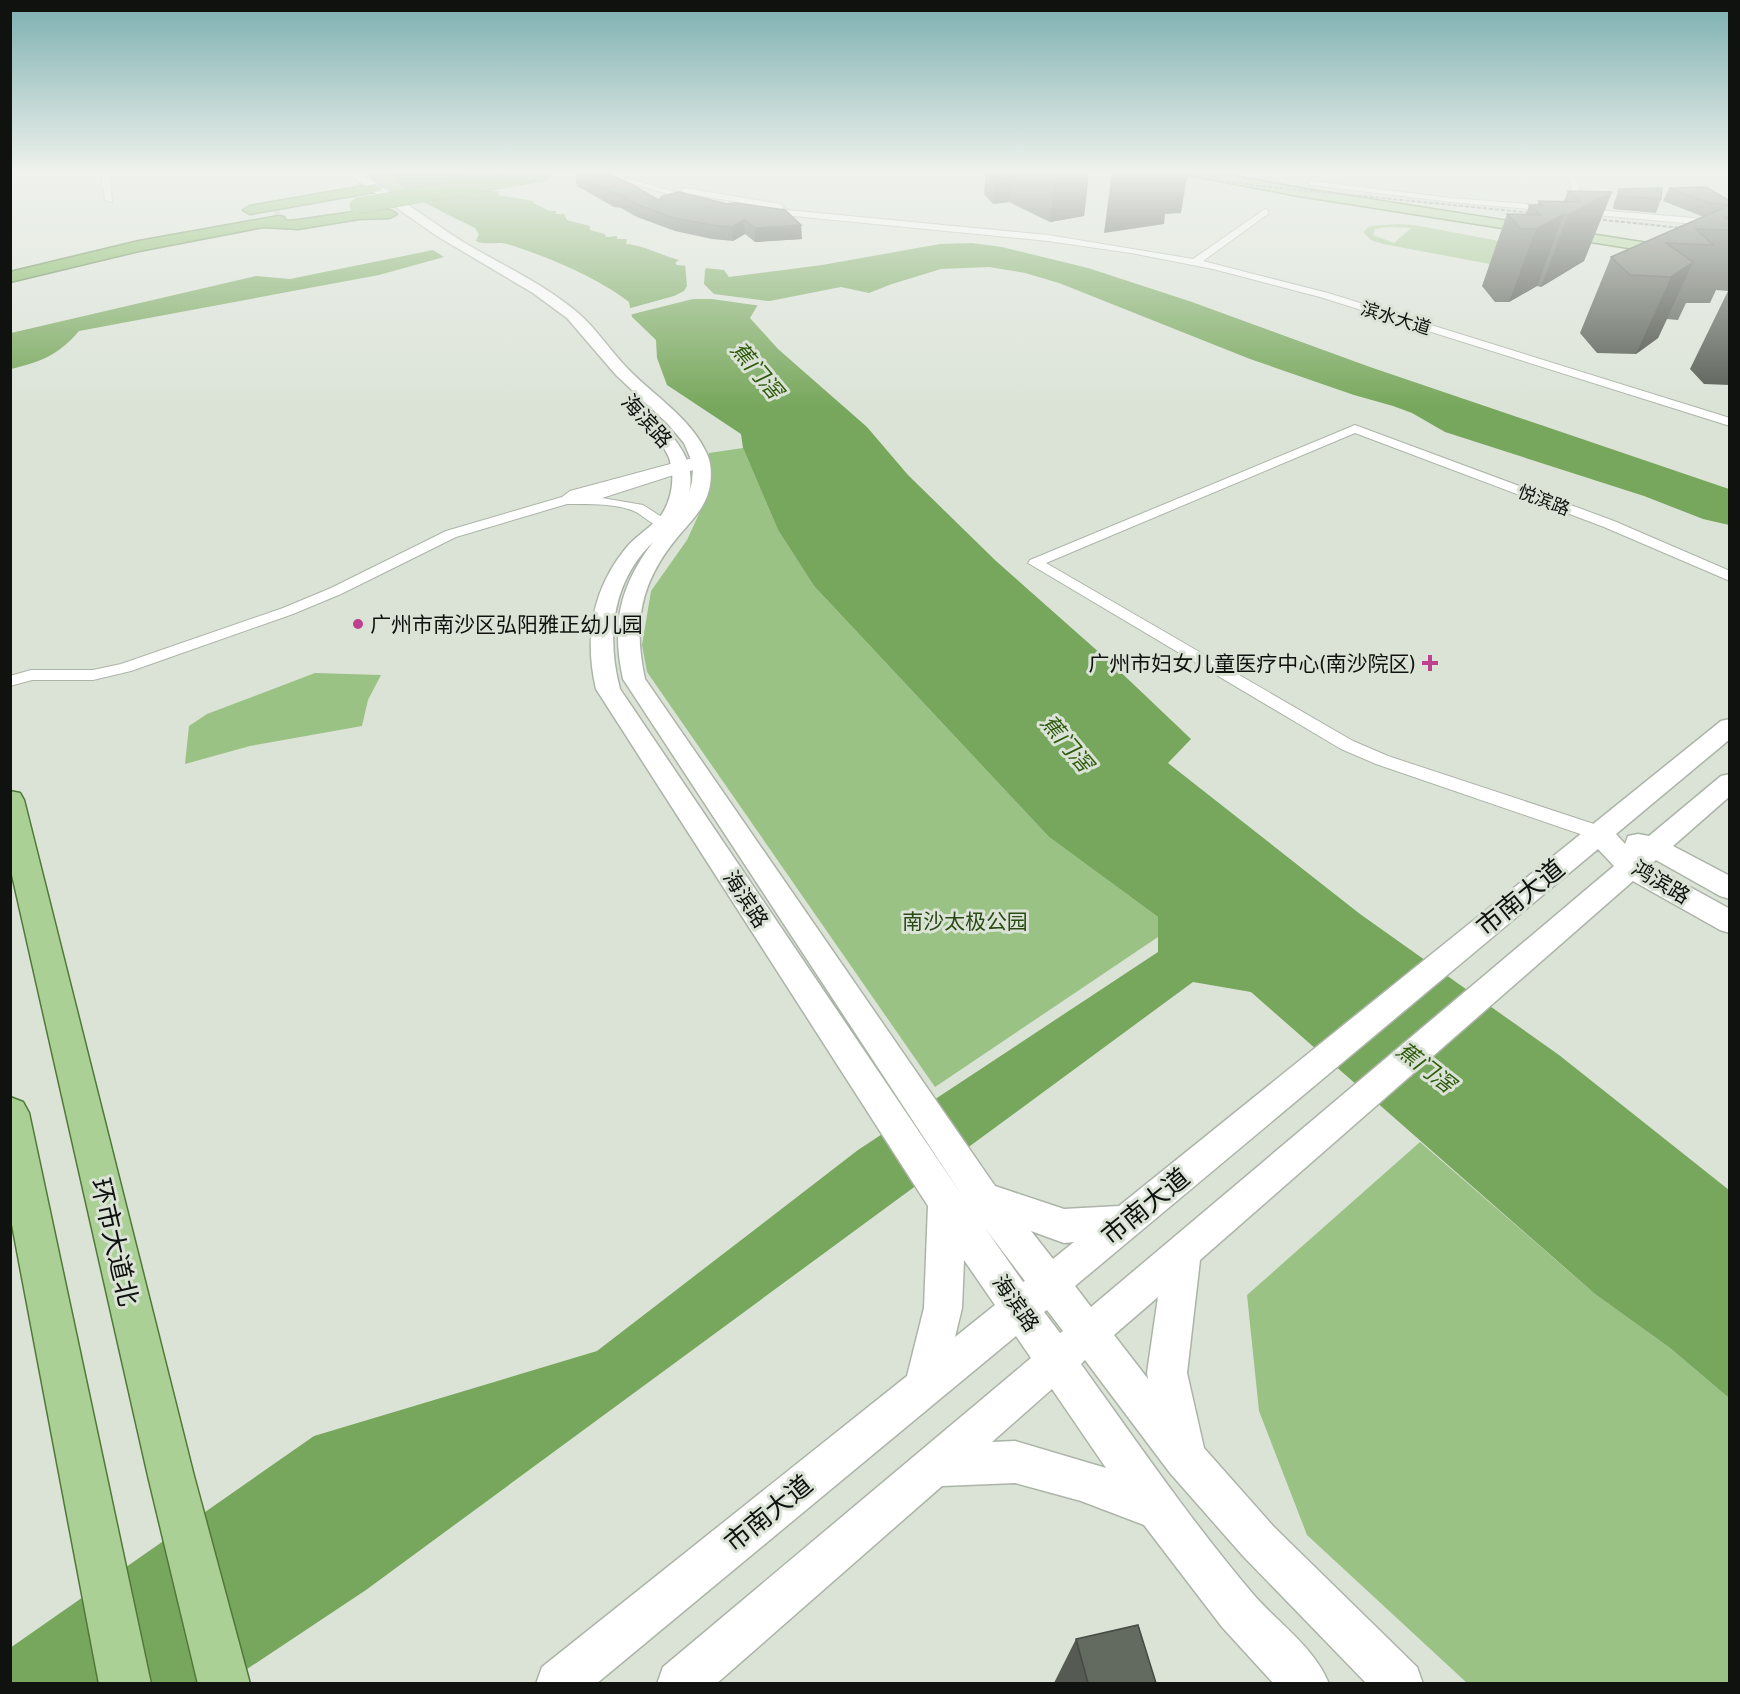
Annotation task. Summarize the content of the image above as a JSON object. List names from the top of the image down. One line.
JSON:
{"streets":{"main road":["环市大道北"],"street":["滨水大道","海滨路","悦滨路","鸿滨路","市南大道"]},"crossings":[["海滨路","市南大道"],["悦滨路","鸿滨路"],["悦滨路","市南大道"],["鸿滨路","市南大道"]],"water":["蕉门滘"],"parks":["南沙太极公园"],"places":{"other":["广州市南沙区弘阳雅正幼儿园"],"health":["广州市妇女儿童医疗中心(南沙院区)"]}}
